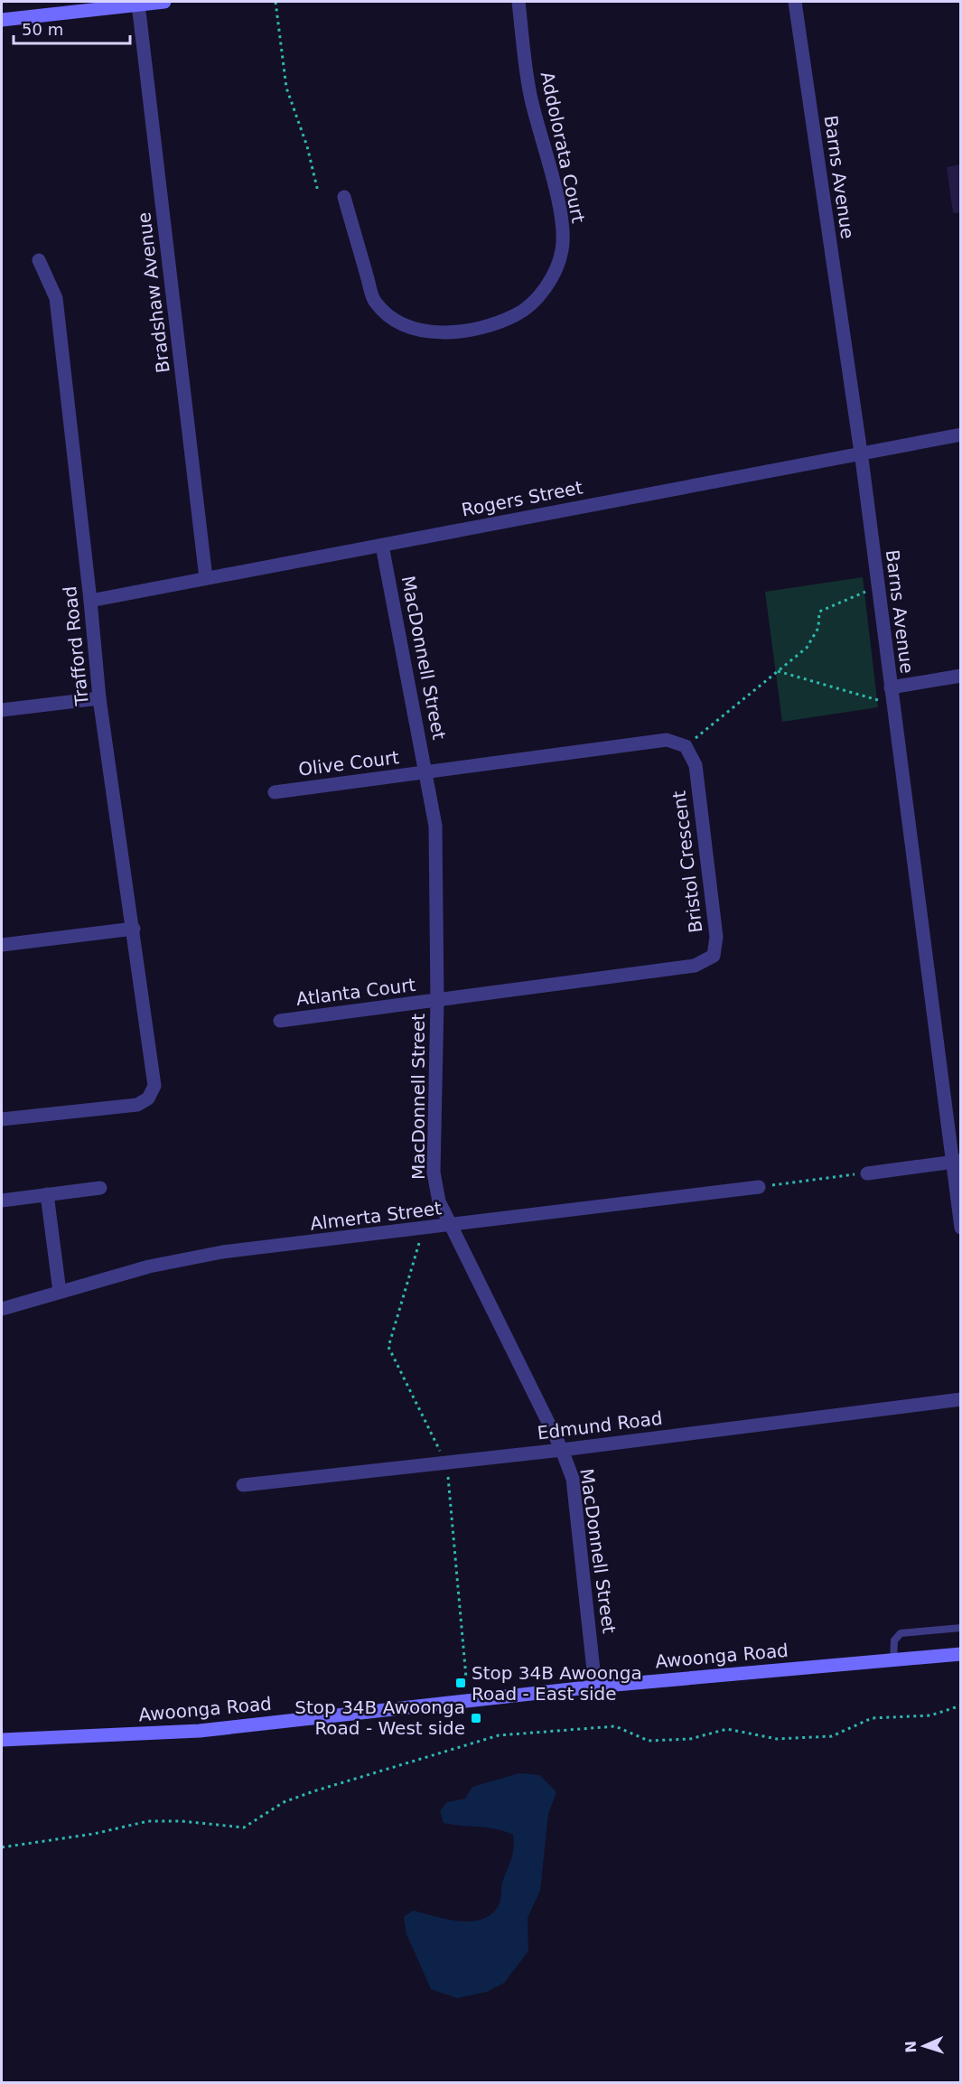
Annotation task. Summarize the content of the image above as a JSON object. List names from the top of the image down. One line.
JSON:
{"streets":{"main road":["Awoonga Road"],"street":["Addolorata Court","Barns Avenue","Bradshaw Avenue","Rogers Street","Trafford Road","MacDonnell Street","Olive Court","Bristol Crescent","Atlanta Court","Almerta Street","Edmund Road"]},"crossings":[["Barns Avenue","Rogers Street"],["Bradshaw Avenue","Rogers Street"],["Rogers Street","Trafford Road"],["Rogers Street","MacDonnell Street"],["MacDonnell Street","Olive Court"],["MacDonnell Street","Bristol Crescent"],["MacDonnell Street","Atlanta Court"],["MacDonnell Street","Almerta Street"],["MacDonnell Street","Edmund Road"],["MacDonnell Street","Awoonga Road"],["Bristol Crescent","Atlanta Court"]],"places":{"transit":["Stop 34B Awoonga Road - East side","Stop 34B Awoonga Road - West side"]},"scale_bar":"50 m","north":"left"}
